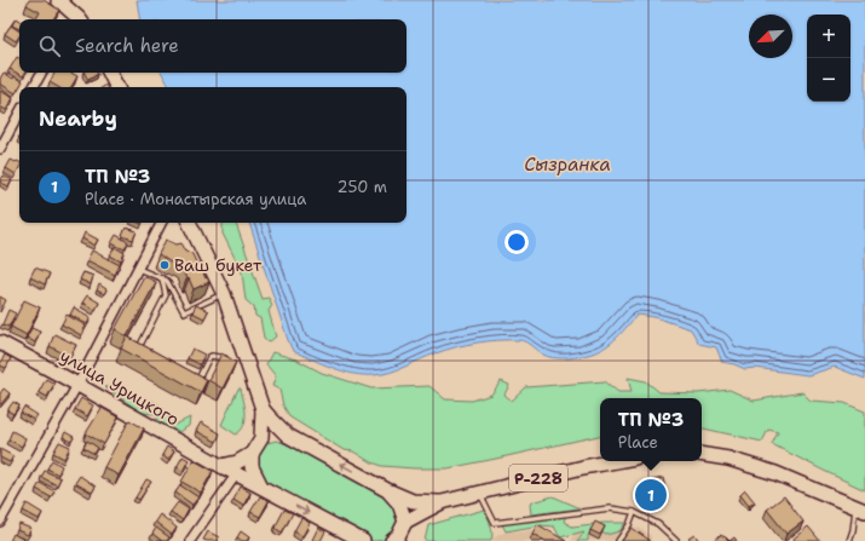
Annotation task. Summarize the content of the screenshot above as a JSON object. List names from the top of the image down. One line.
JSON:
{"streets":{"main road":["улица Урицкого","Р-228"]},"water":["Сызранка"],"places":["Ваш букет"],"north":"bottom left","page":{"map_buttons":["+","−"],"search":"Search here","heading":"Nearby","list":[{"mark":"1","name":"ТП №3","note":"Place · Монастырская улица","value":"250 m"}],"popup":["ТП №3","Place"],"pins":"1"}}
